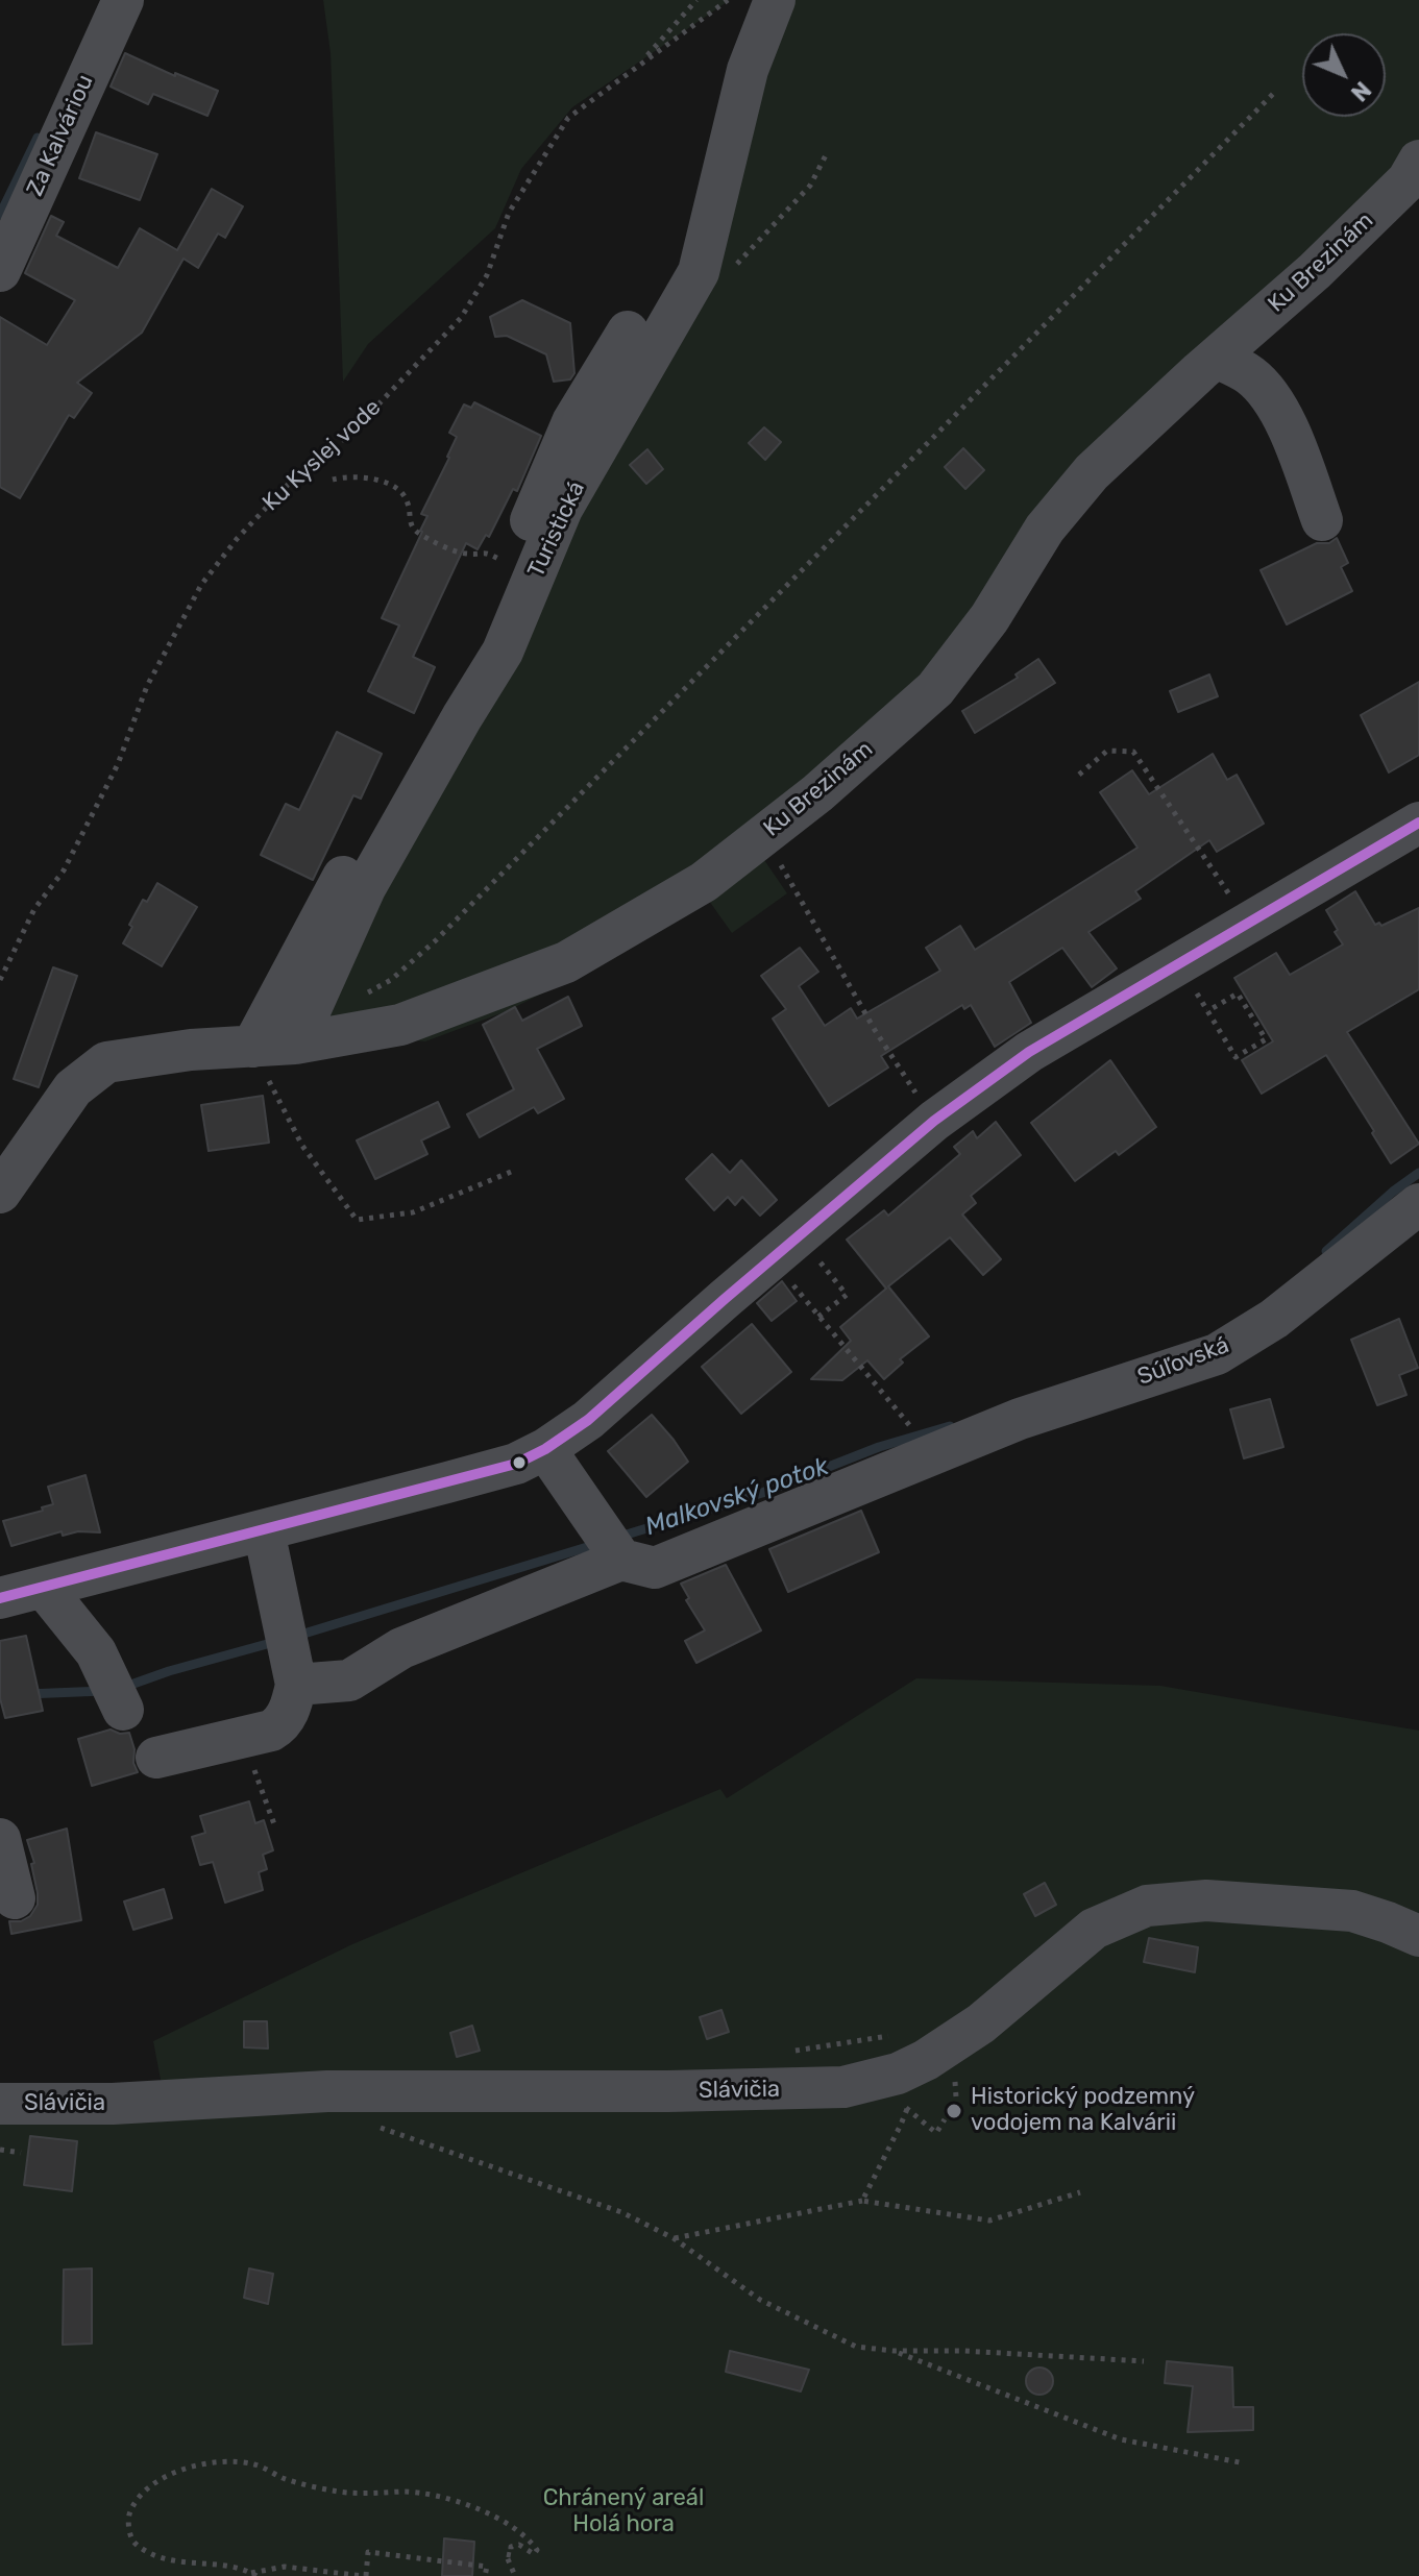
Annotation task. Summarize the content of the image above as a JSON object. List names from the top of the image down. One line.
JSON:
{"streets":{"street":["Za Kalváriou","Ku Brezinám","Turistická","Súľovská","Slávičia"],"path":["Ku Kyslej vode"]},"crossings":[["Ku Brezinám","Turistická"]],"water":["Malkovský potok"],"parks":["Chránený areál Holá hora"],"places":["Historický podzemný vodojem na Kalvárii"],"north":"bottom right"}
